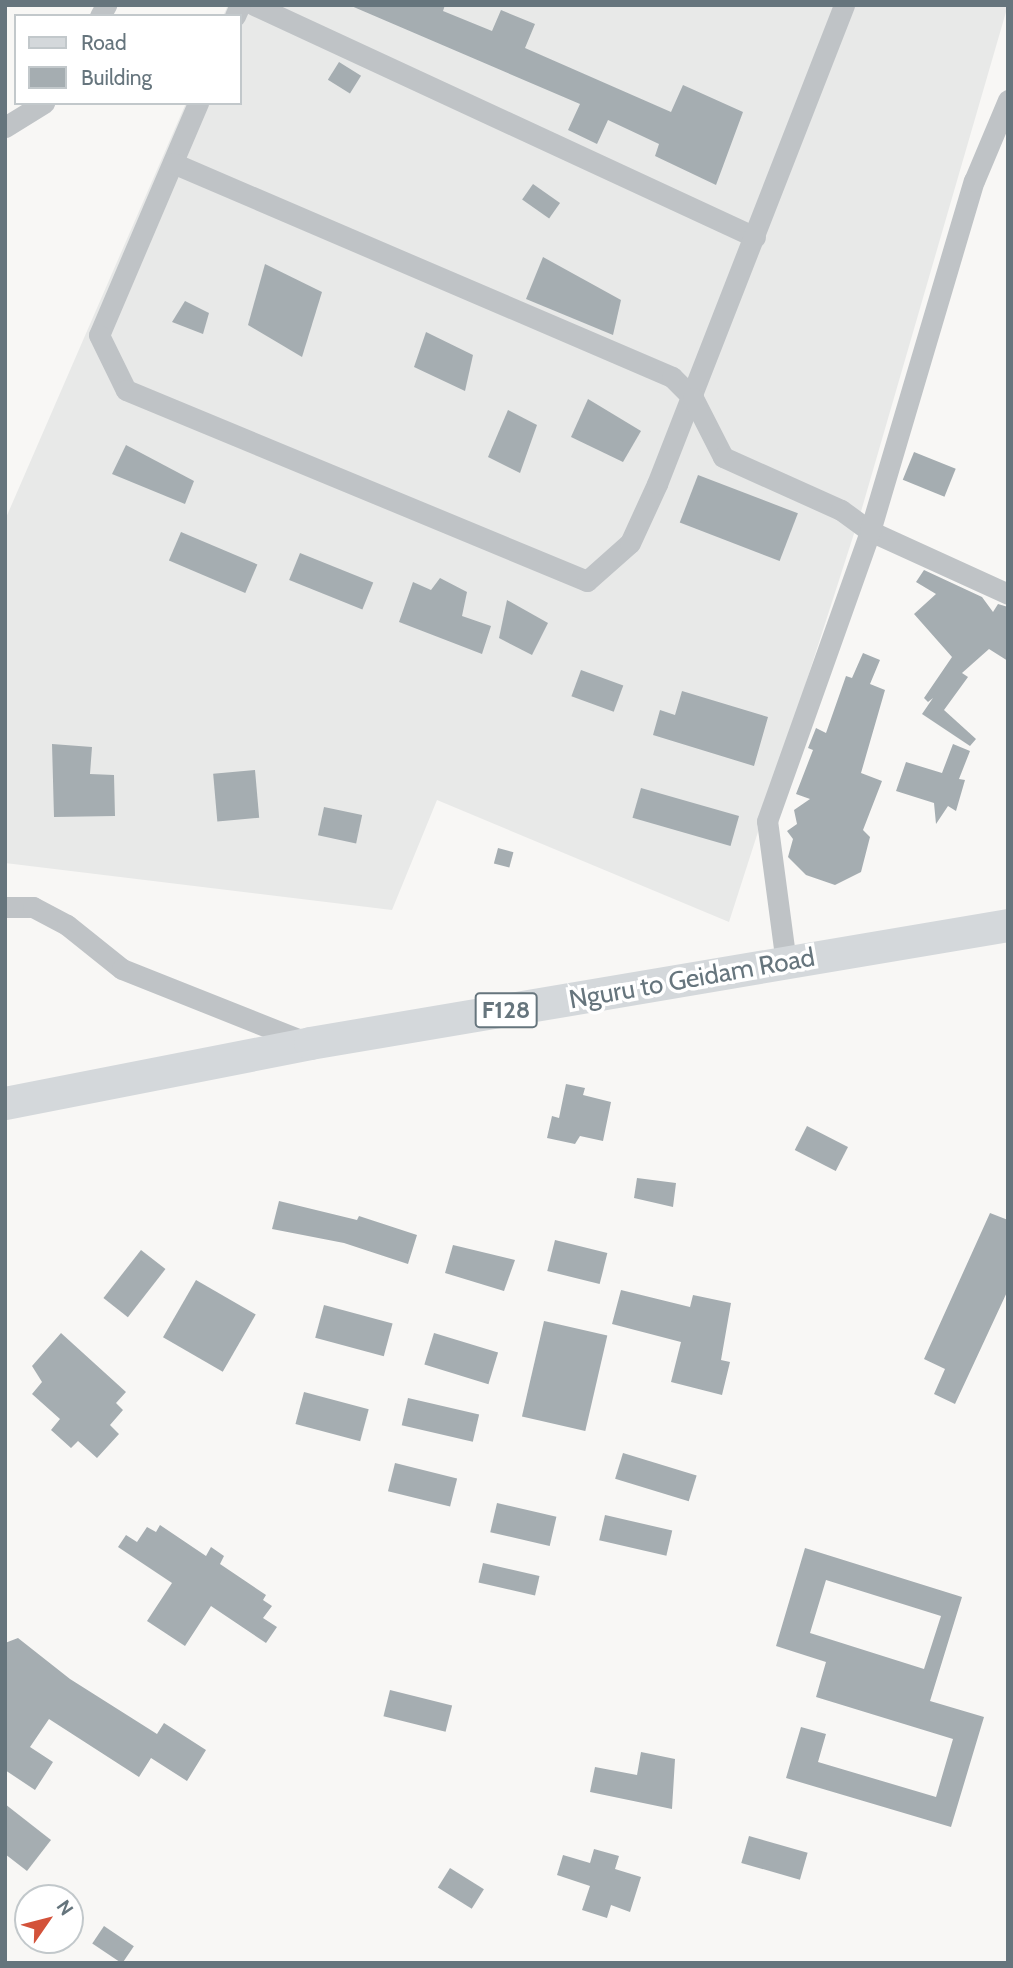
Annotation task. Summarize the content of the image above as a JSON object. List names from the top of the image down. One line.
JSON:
{"streets":{"main road":["Nguru to Geidam Road","F128"]},"legend":["Road","Building"],"north":"top right"}
